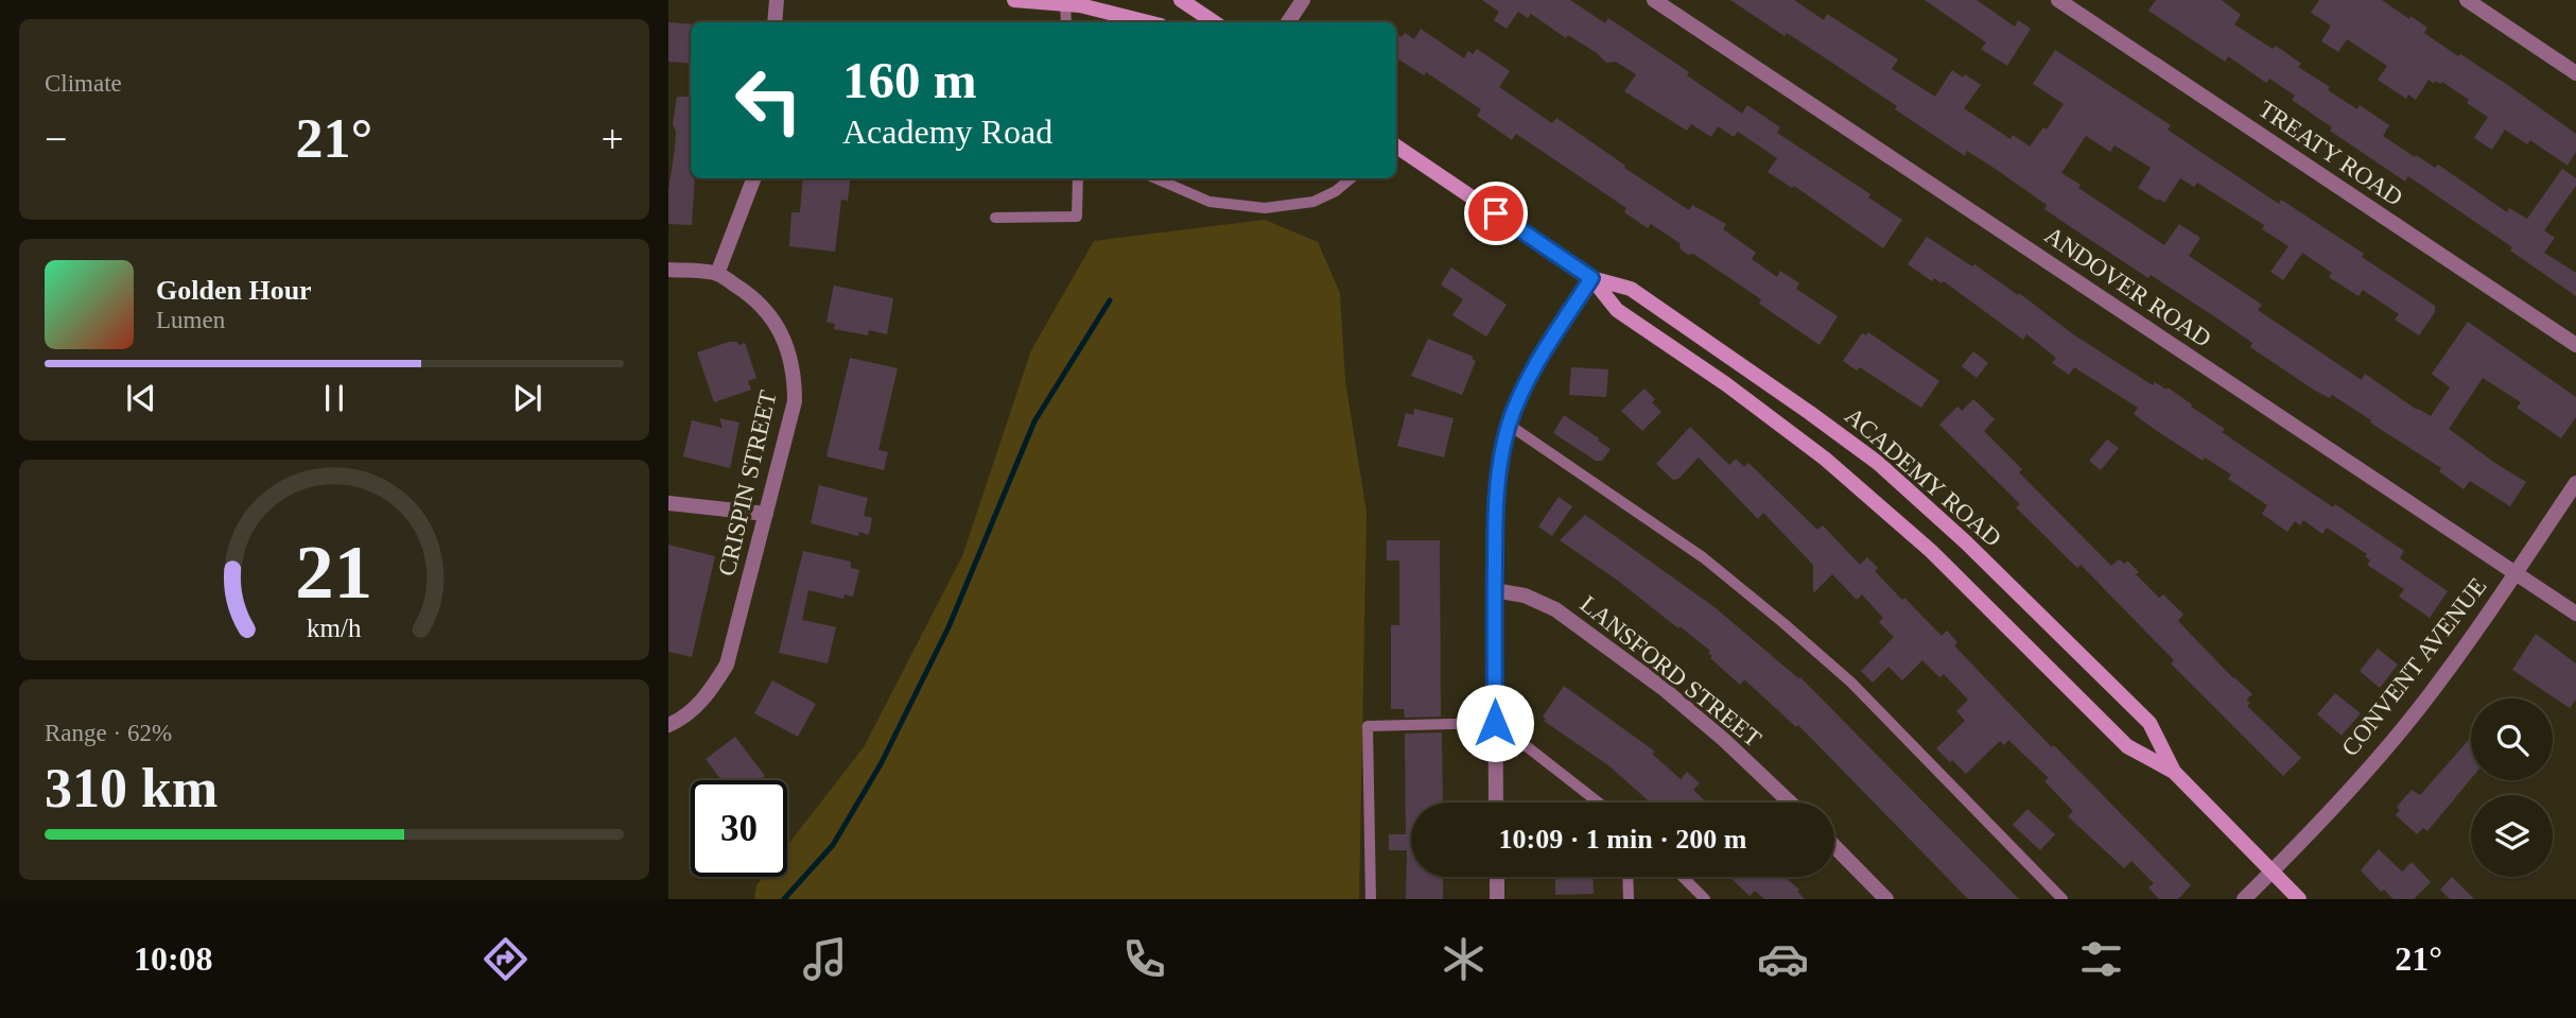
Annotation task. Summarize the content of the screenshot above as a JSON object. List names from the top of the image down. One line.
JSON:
{"streets":{"main road":["ACADEMY ROAD"],"street":["TREATY ROAD","ANDOVER ROAD","CRISPIN STREET","CONVENT AVENUE","LANSFORD STREET"]},"crossings":[["ANDOVER ROAD","CONVENT AVENUE"],["ACADEMY ROAD","CONVENT AVENUE"]],"page":{"tile":["Climate",["Range · 62%","310 km"]],"turn":["160 m","Academy Road"],"heat":["−","21°","+"],"song":["Golden Hour","Lumen"],"limit":"30","trip":"10:09 · 1 min · 200 m","tabs":["10:08","21°"],"gauge":["21","km/h"]}}
